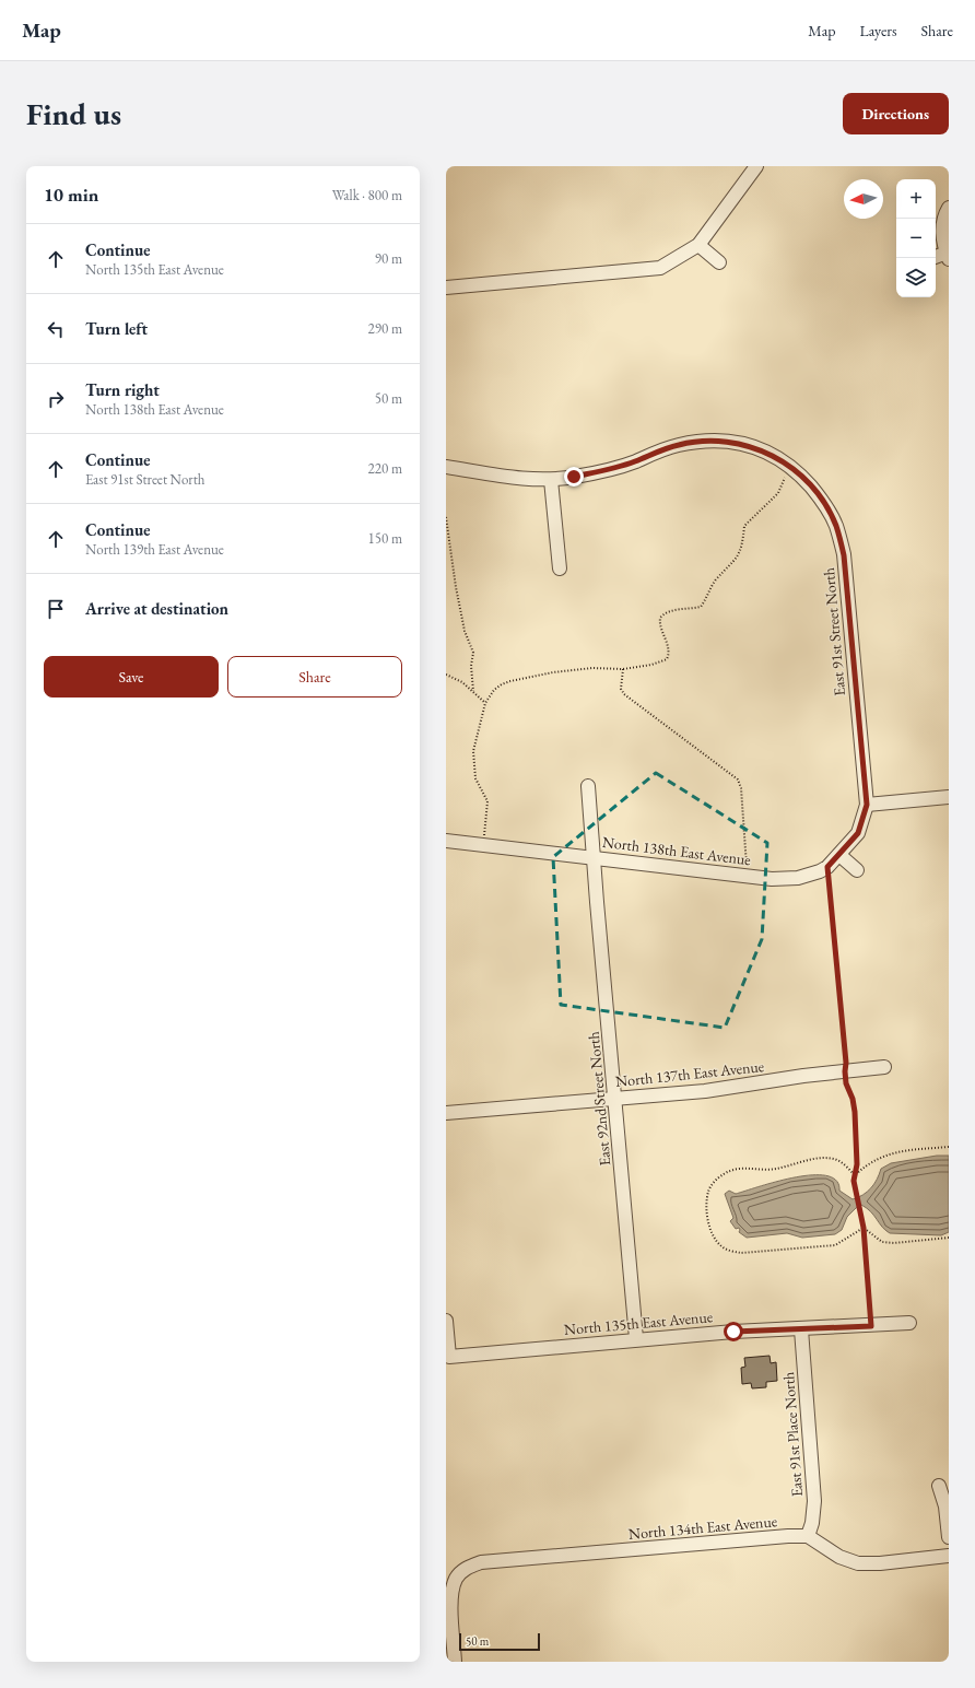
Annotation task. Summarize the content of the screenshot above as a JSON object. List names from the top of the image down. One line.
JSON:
{"streets":{"street":["East 91st Street North","North 138th East Avenue","North 137th East Avenue","East 92nd Street North","North 135th East Avenue","East 91st Place North","North 134th East Avenue"]},"crossings":[["East 91st Street North","North 138th East Avenue"],["North 138th East Avenue","East 92nd Street North"],["North 137th East Avenue","East 92nd Street North"],["East 92nd Street North","North 135th East Avenue"],["North 135th East Avenue","East 91st Place North"],["East 91st Place North","North 134th East Avenue"]],"scale_bar":"50 m","north":"left","page":{"header":"Map","nav":["Map","Layers","Share"],"buttons":["Directions",["Save","Share"]],"title":"Find us","heading":["10 min","Walk · 800 m"],"map_buttons":["+","−"],"list":[["Continue","North 135th East Avenue","90 m"],["Turn left","290 m"],["Turn right","North 138th East Avenue","50 m"],["Continue","East 91st Street North","220 m"],["Continue","North 139th East Avenue","150 m"],"Arrive at destination"],"scale":"50 m"}}
